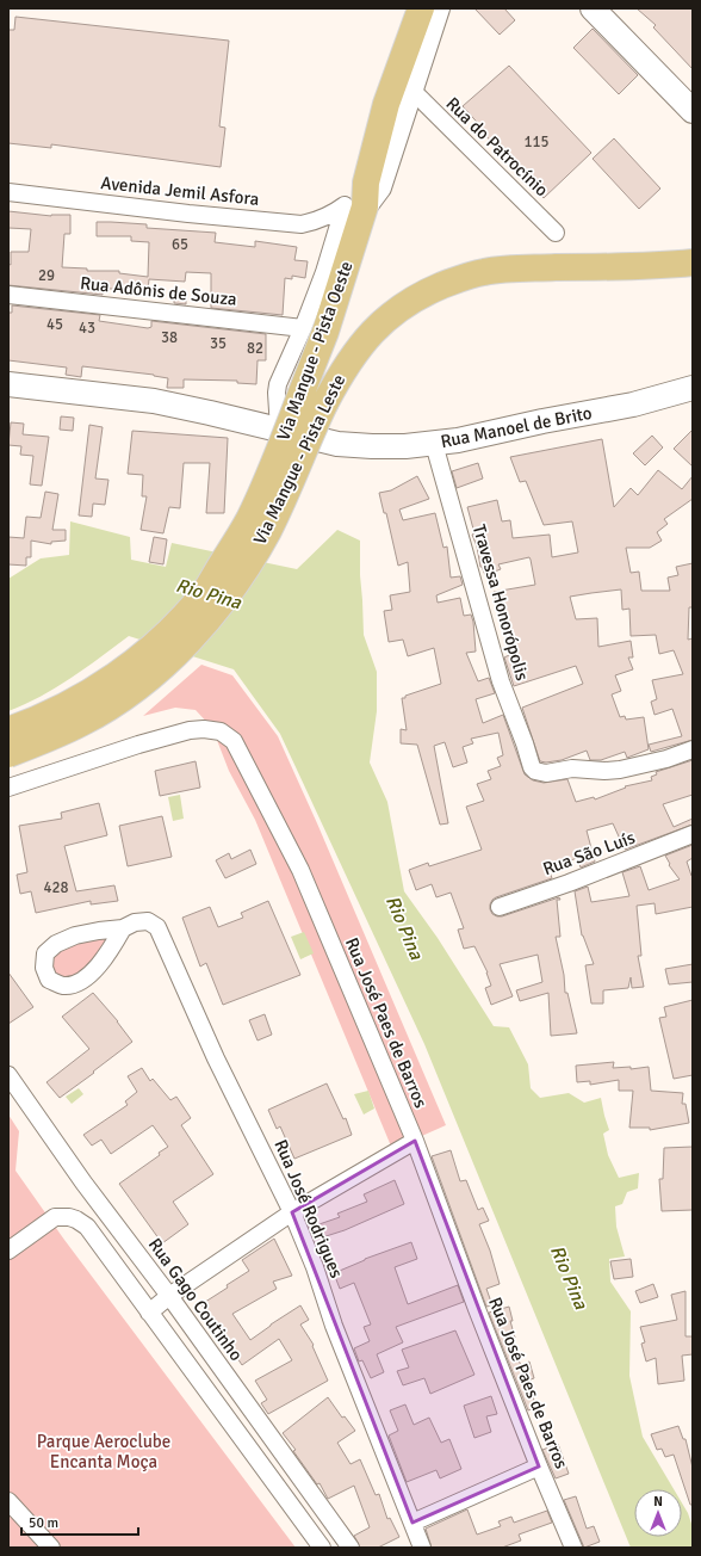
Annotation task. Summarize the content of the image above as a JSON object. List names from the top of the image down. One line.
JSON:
{"streets":{"main road":["Via Mangue - Pista Oeste","Via Mangue - Pista Leste"],"street":["Rua do Patrocínio","Avenida Jemil Asfora","Rua Adônis de Souza","Rua Manoel de Brito","Travessa Honorópolis","Rua São Luís","Rua José Paes de Barros","Rua José Rodrigues","Rua Gago Coutinho"]},"crossings":[["Avenida Jemil Asfora","Via Mangue - Pista Oeste"],["Rua Manoel de Brito","Travessa Honorópolis"]],"water":["Rio Pina"],"parks":["Parque Aeroclube Encanta Moça"],"house_numbers":["115","65","29","45","43","38","35","82","428"],"scale_bar":"50 m","north":"top"}
